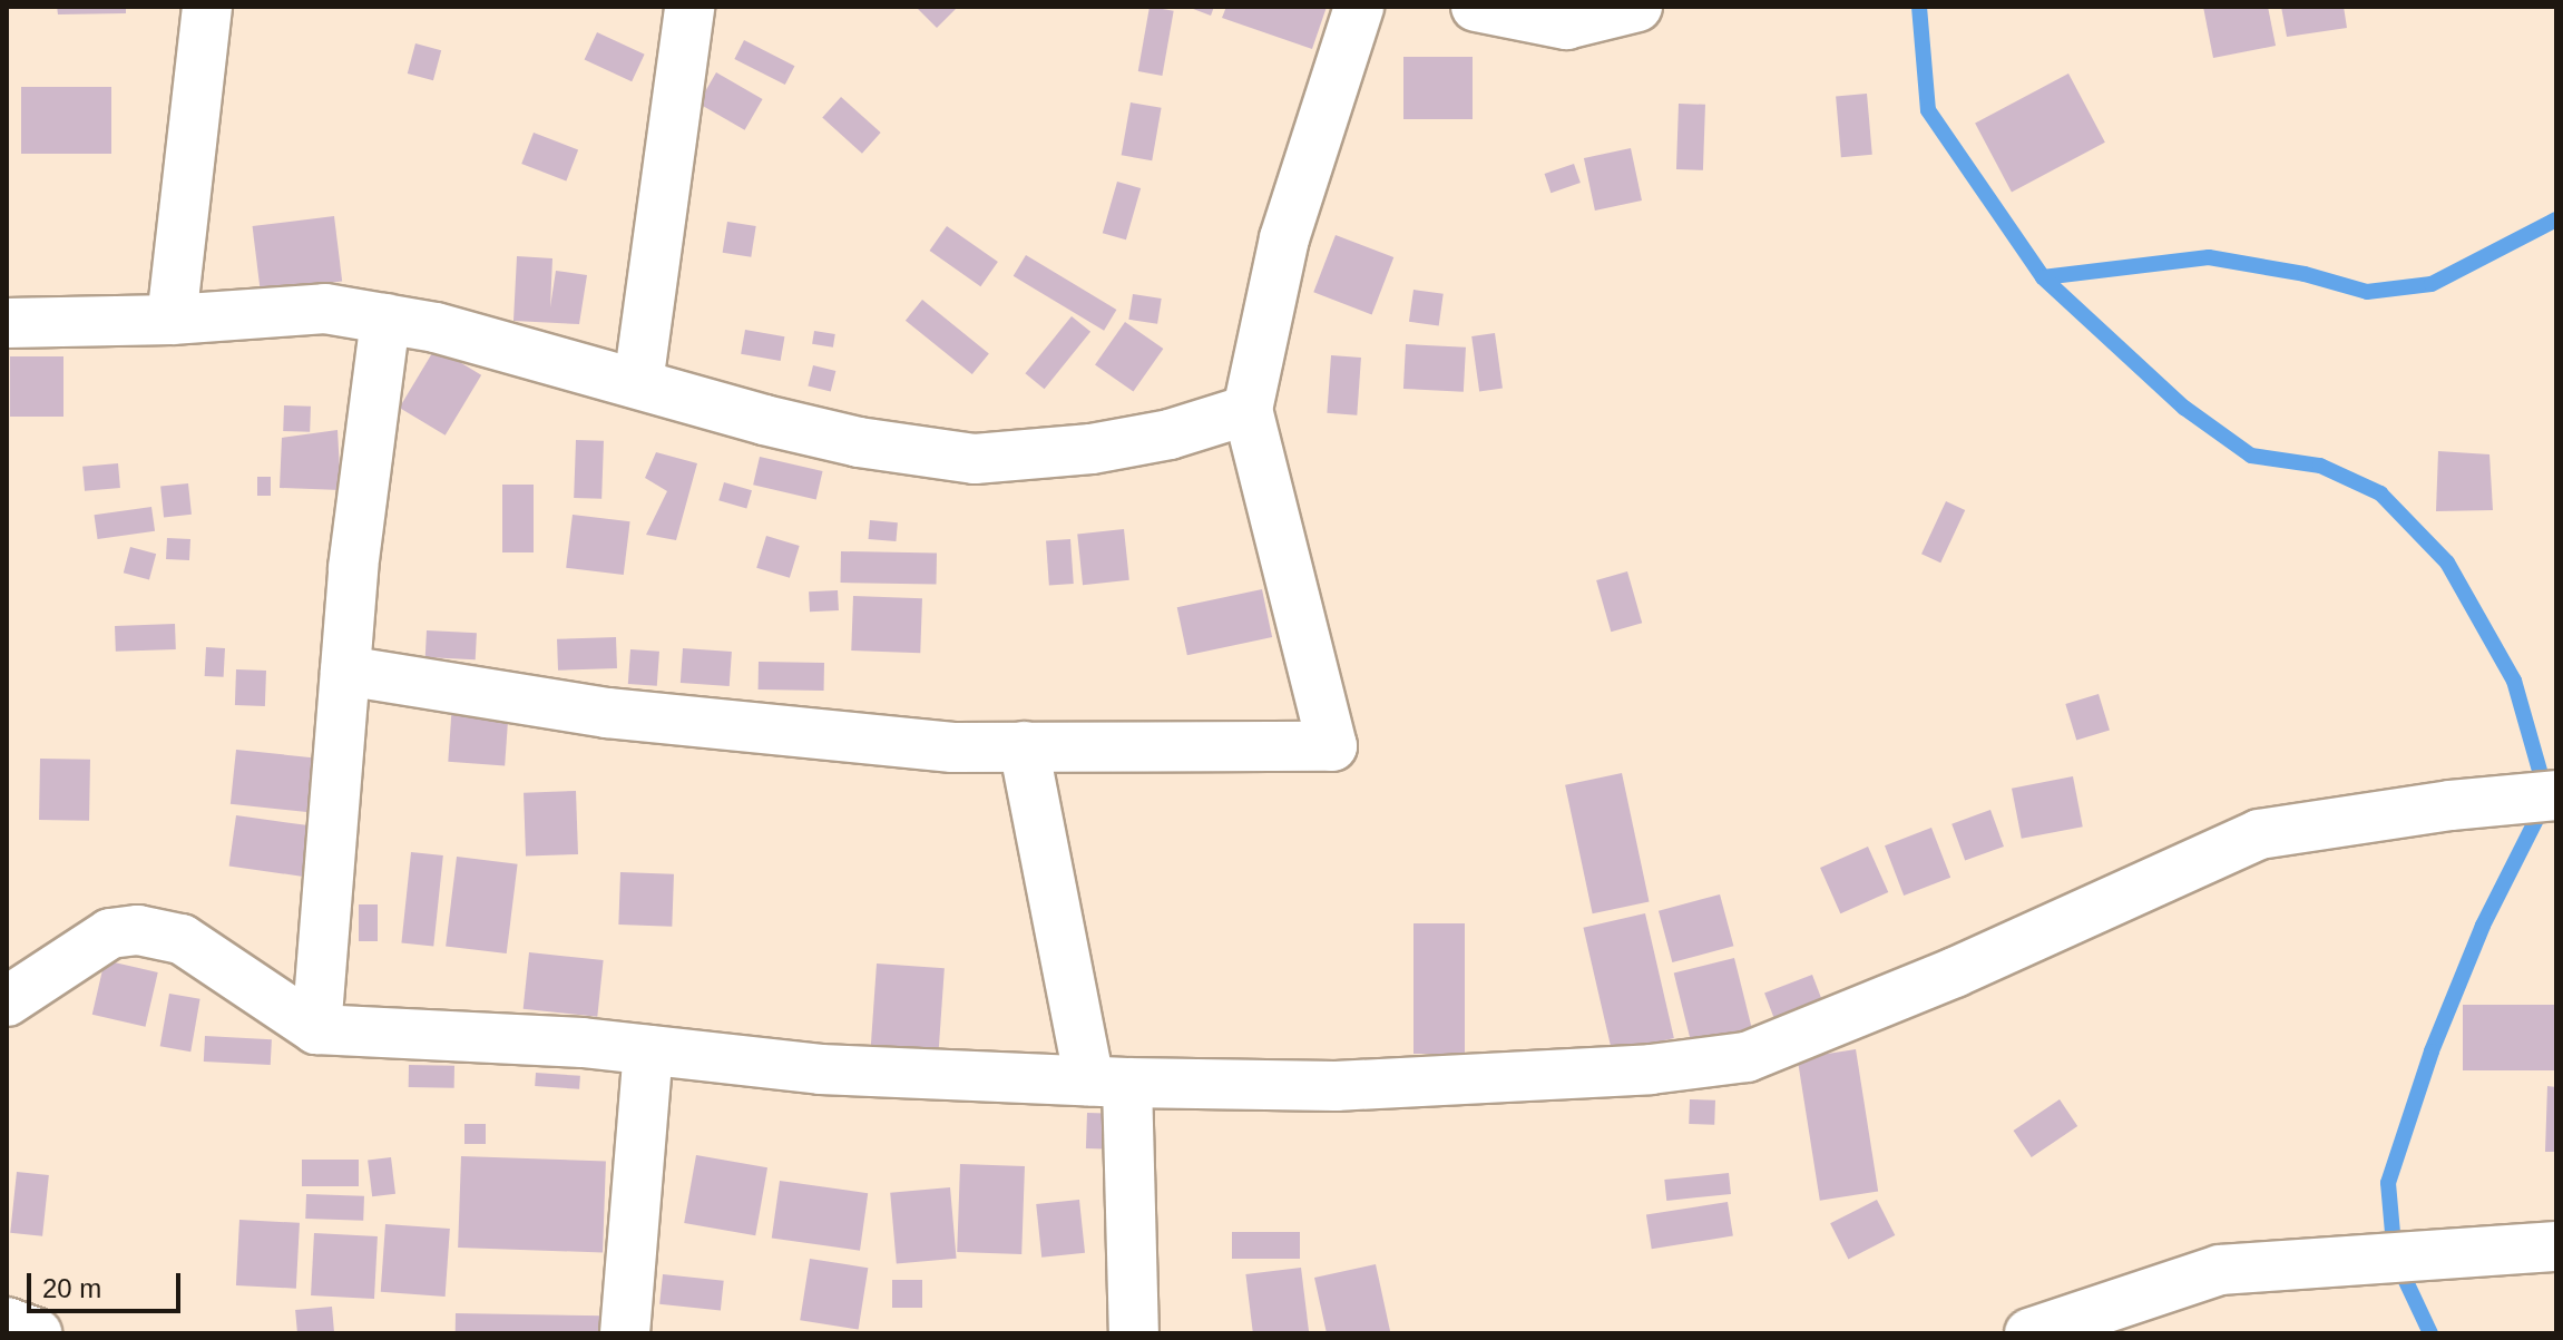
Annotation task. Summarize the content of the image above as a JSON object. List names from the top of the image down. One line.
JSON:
{"scale_bar":"20 m"}
